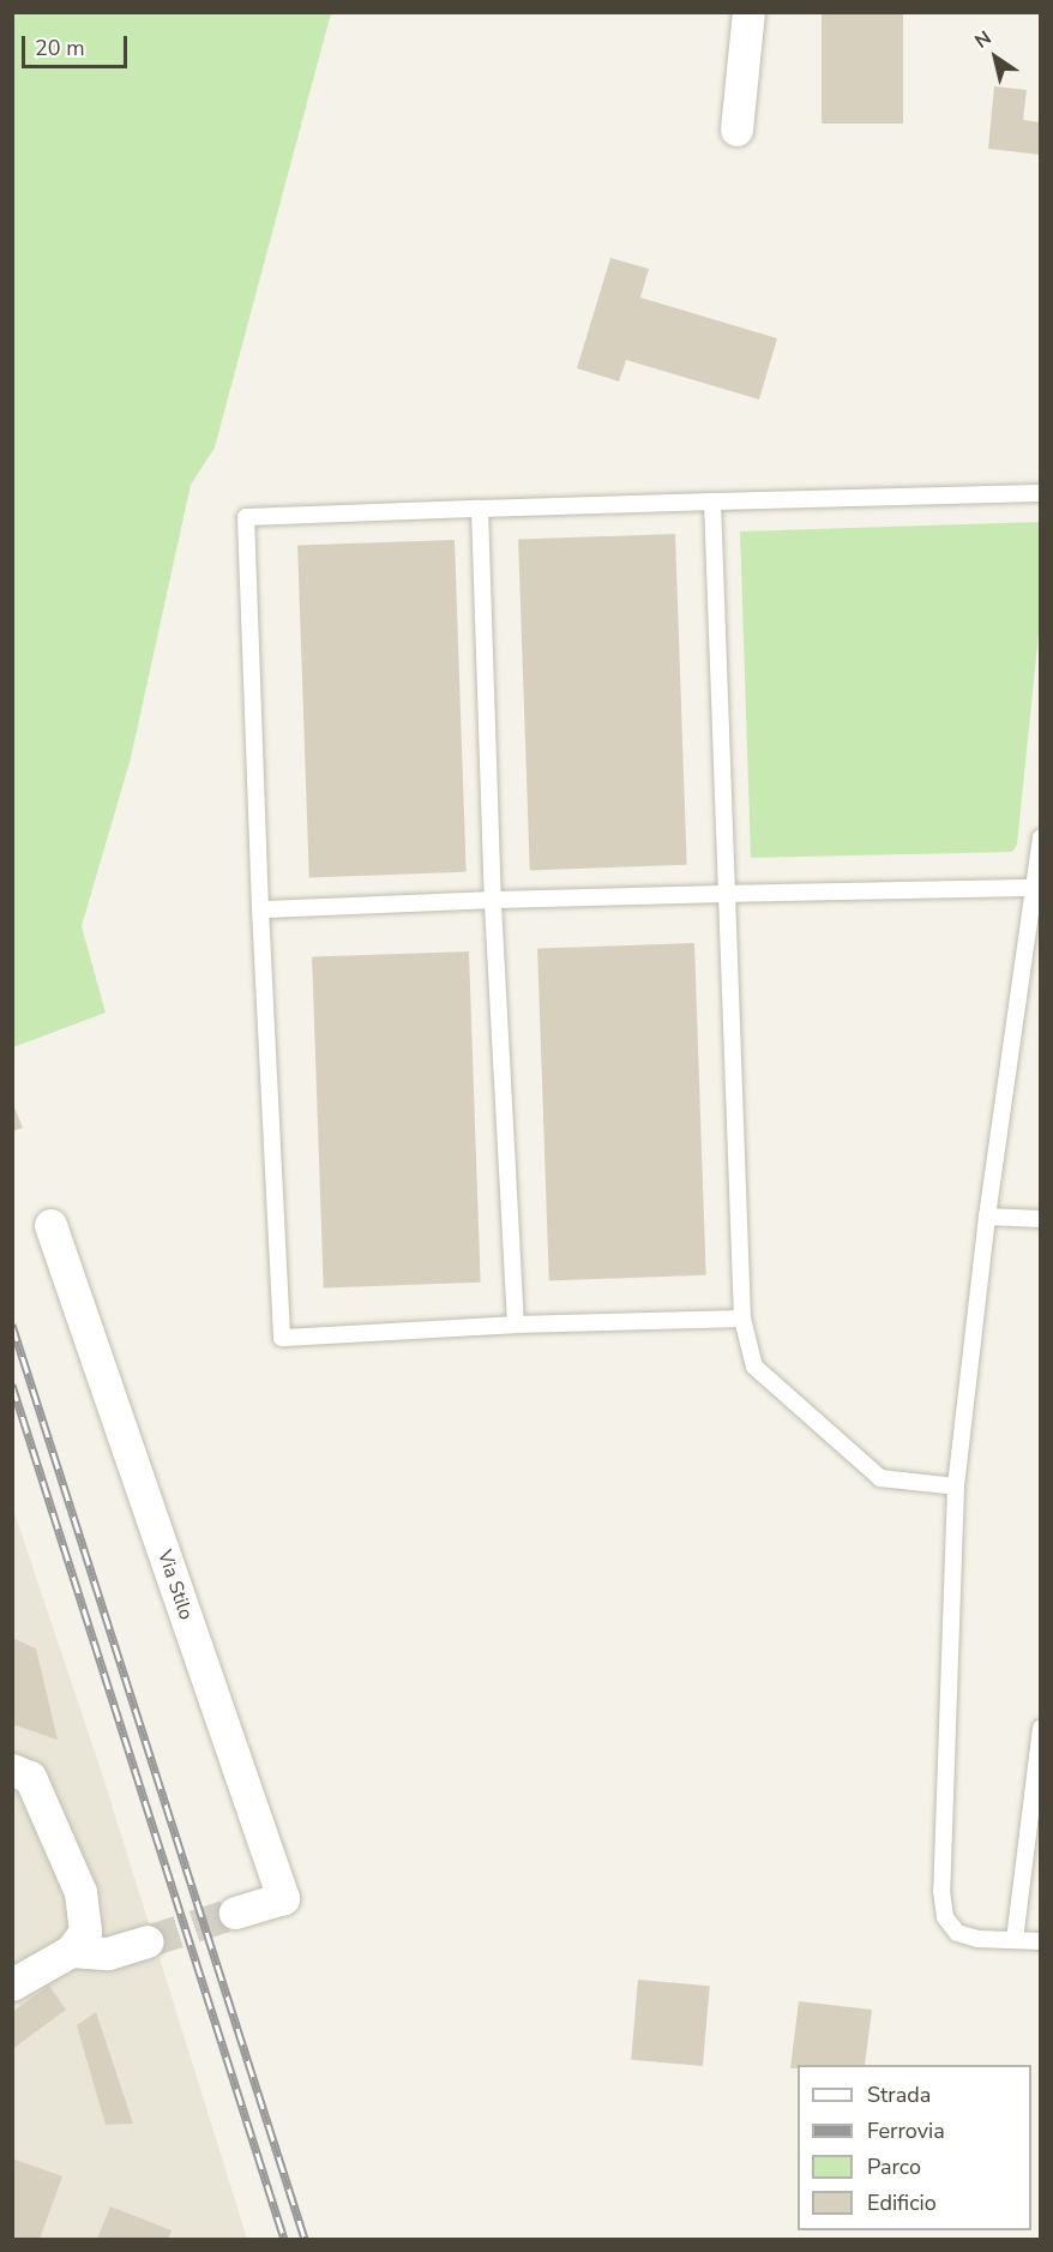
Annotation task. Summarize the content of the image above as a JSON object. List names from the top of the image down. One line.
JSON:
{"streets":{"street":["Via Stilo"]},"legend":["Strada","Ferrovia","Parco","Edificio"],"scale_bar":"20 m","north":"top left"}
